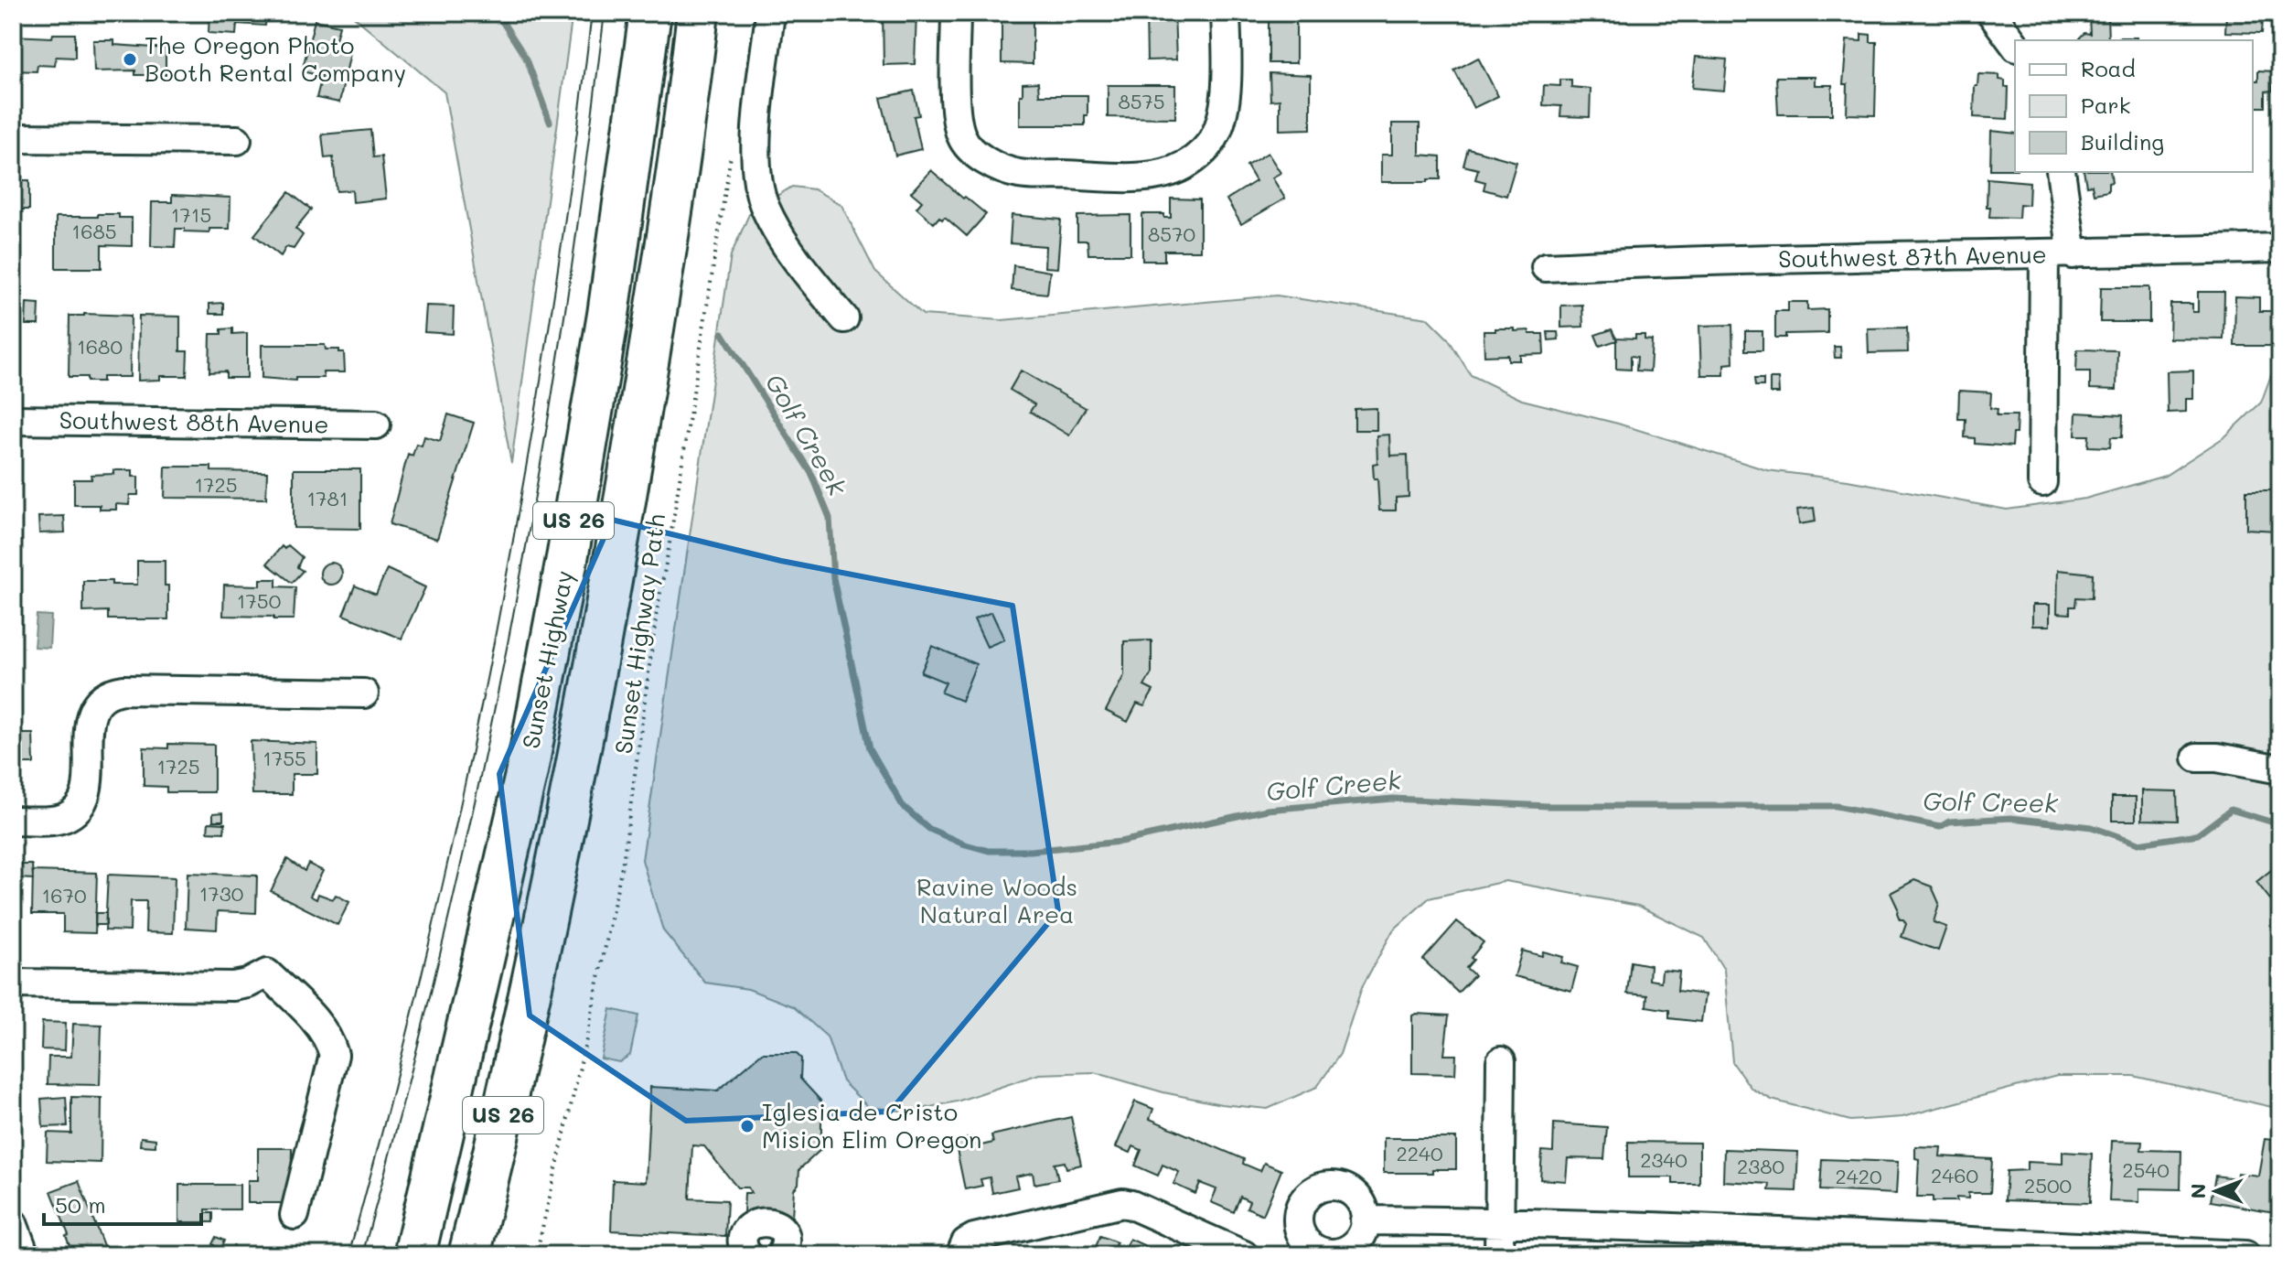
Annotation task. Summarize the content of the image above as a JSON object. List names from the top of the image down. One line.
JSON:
{"streets":{"highway":["US 26","Sunset Highway"],"street":["Southwest 87th Avenue","Southwest 88th Avenue"],"path":["Sunset Highway Path"]},"water":["Golf Creek"],"parks":["Ravine Woods Natural Area"],"places":["The Oregon Photo Booth Rental Company","Iglesia de Cristo Mision Elim Oregon"],"house_numbers":["8575","1715","1685","8570","1680","1725","1781","1750","1755","1725","1730","1670","2240","2340","2380","2540","2460","2420","2500"],"legend":["Road","Park","Building"],"scale_bar":"50 m","north":"left"}
